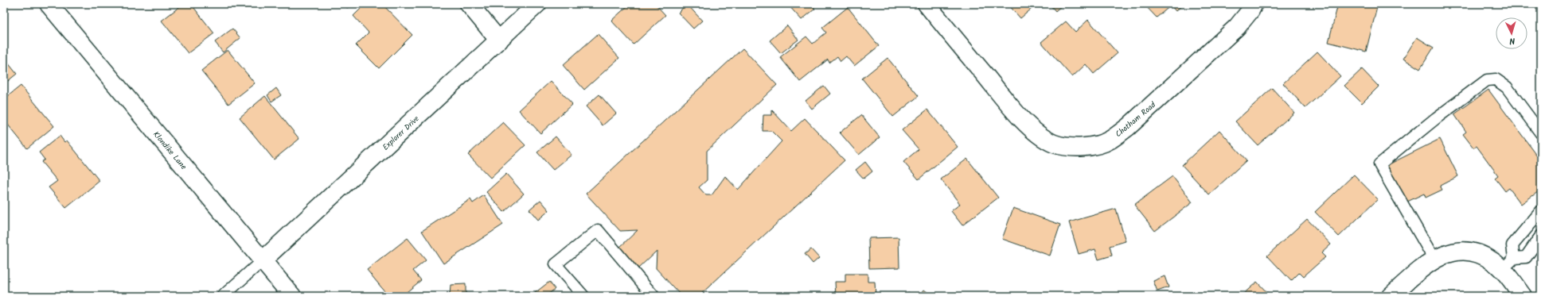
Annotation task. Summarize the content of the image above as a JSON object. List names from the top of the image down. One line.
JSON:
{"streets":{"street":["Chatham Road","Explorer Drive","Klondike Lane"]},"crossings":[["Explorer Drive","Klondike Lane"]],"north":"bottom"}
